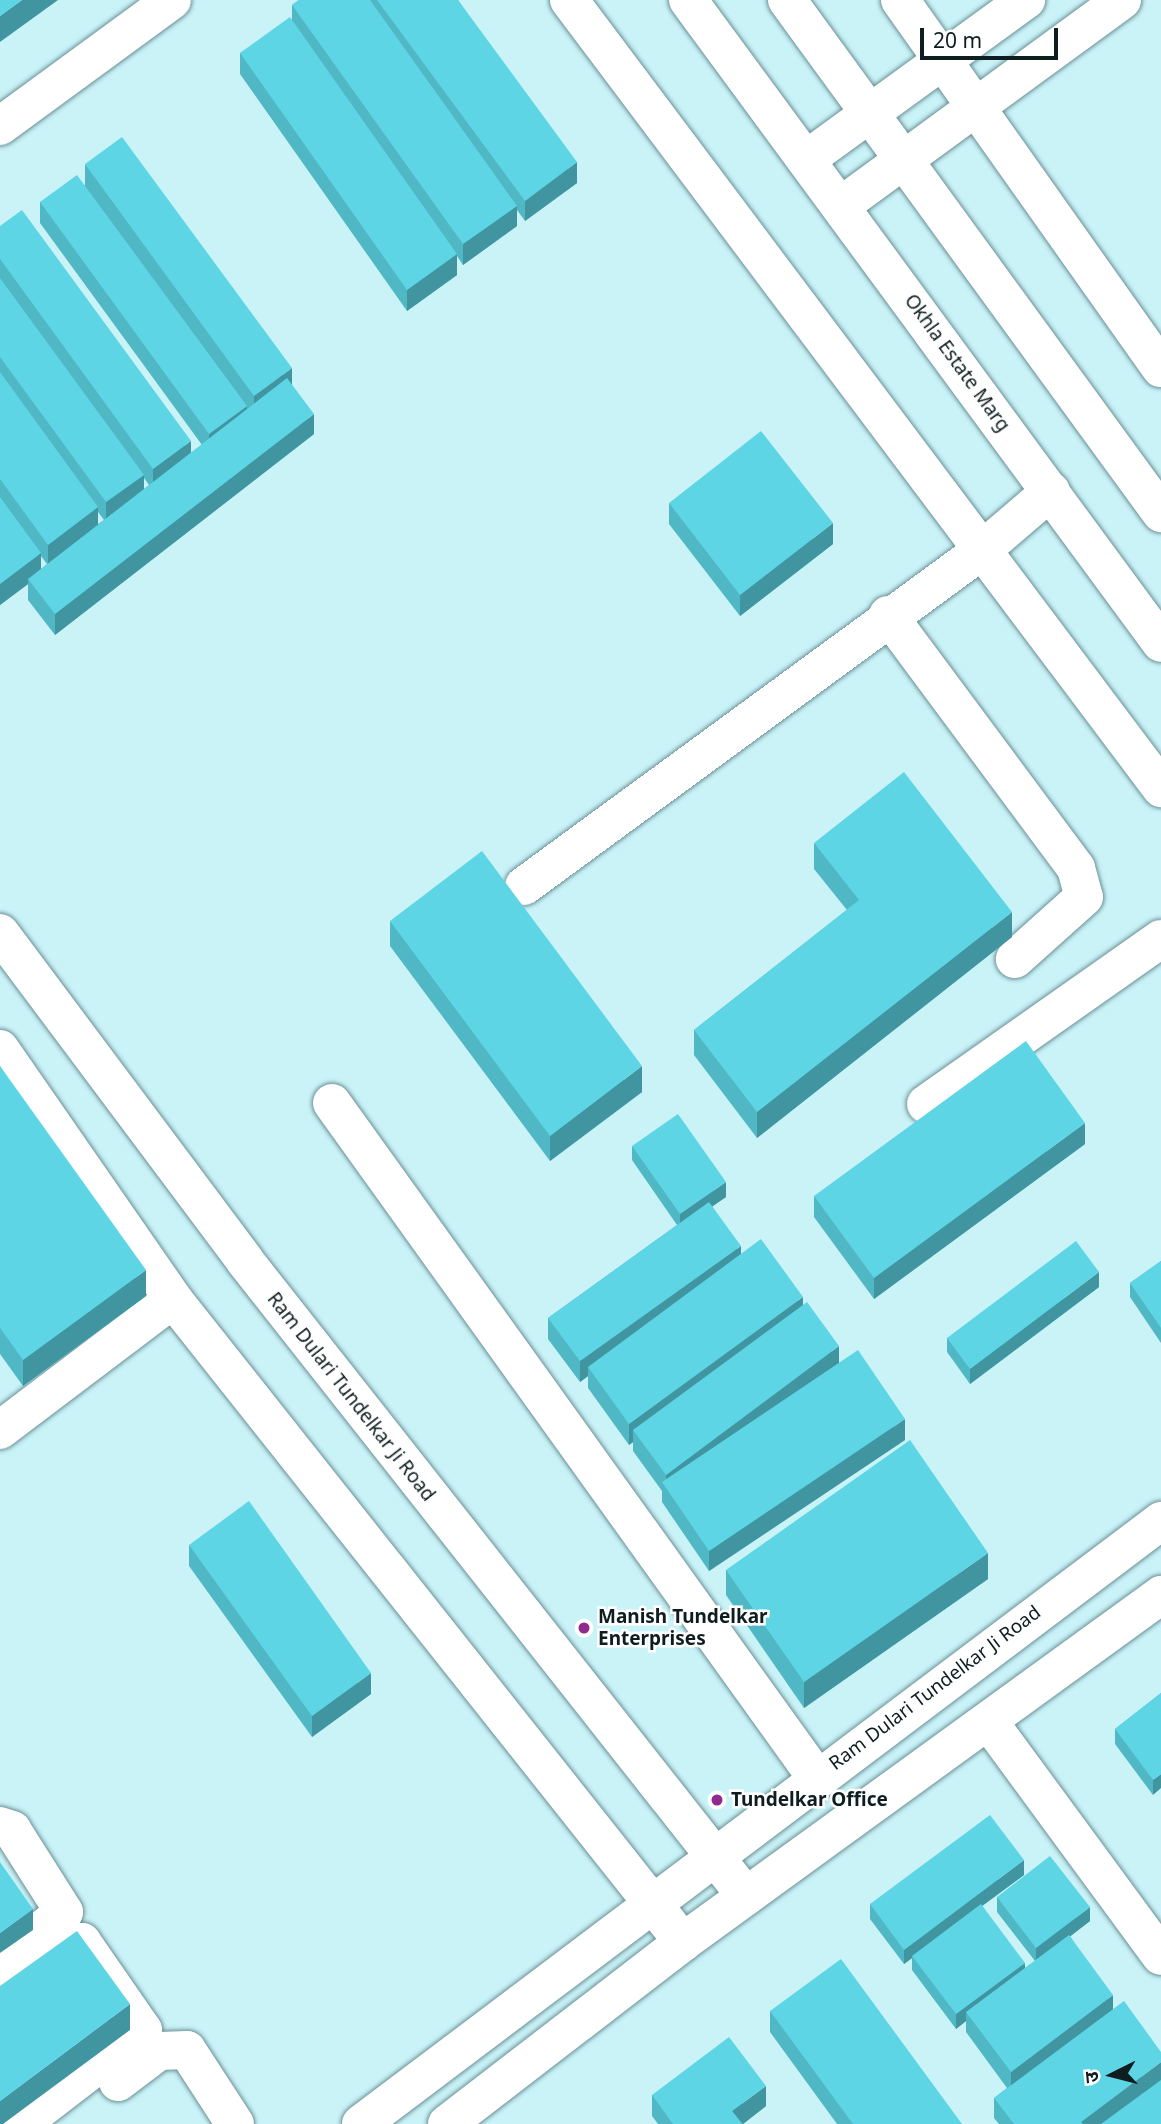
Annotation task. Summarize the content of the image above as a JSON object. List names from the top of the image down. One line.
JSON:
{"streets":{"street":["Okhla Estate Marg","Ram Dulari Tundelkar Ji Road"]},"places":["Manish Tundelkar Enterprises","Tundelkar Office"],"scale_bar":"20 m","north":"left"}
